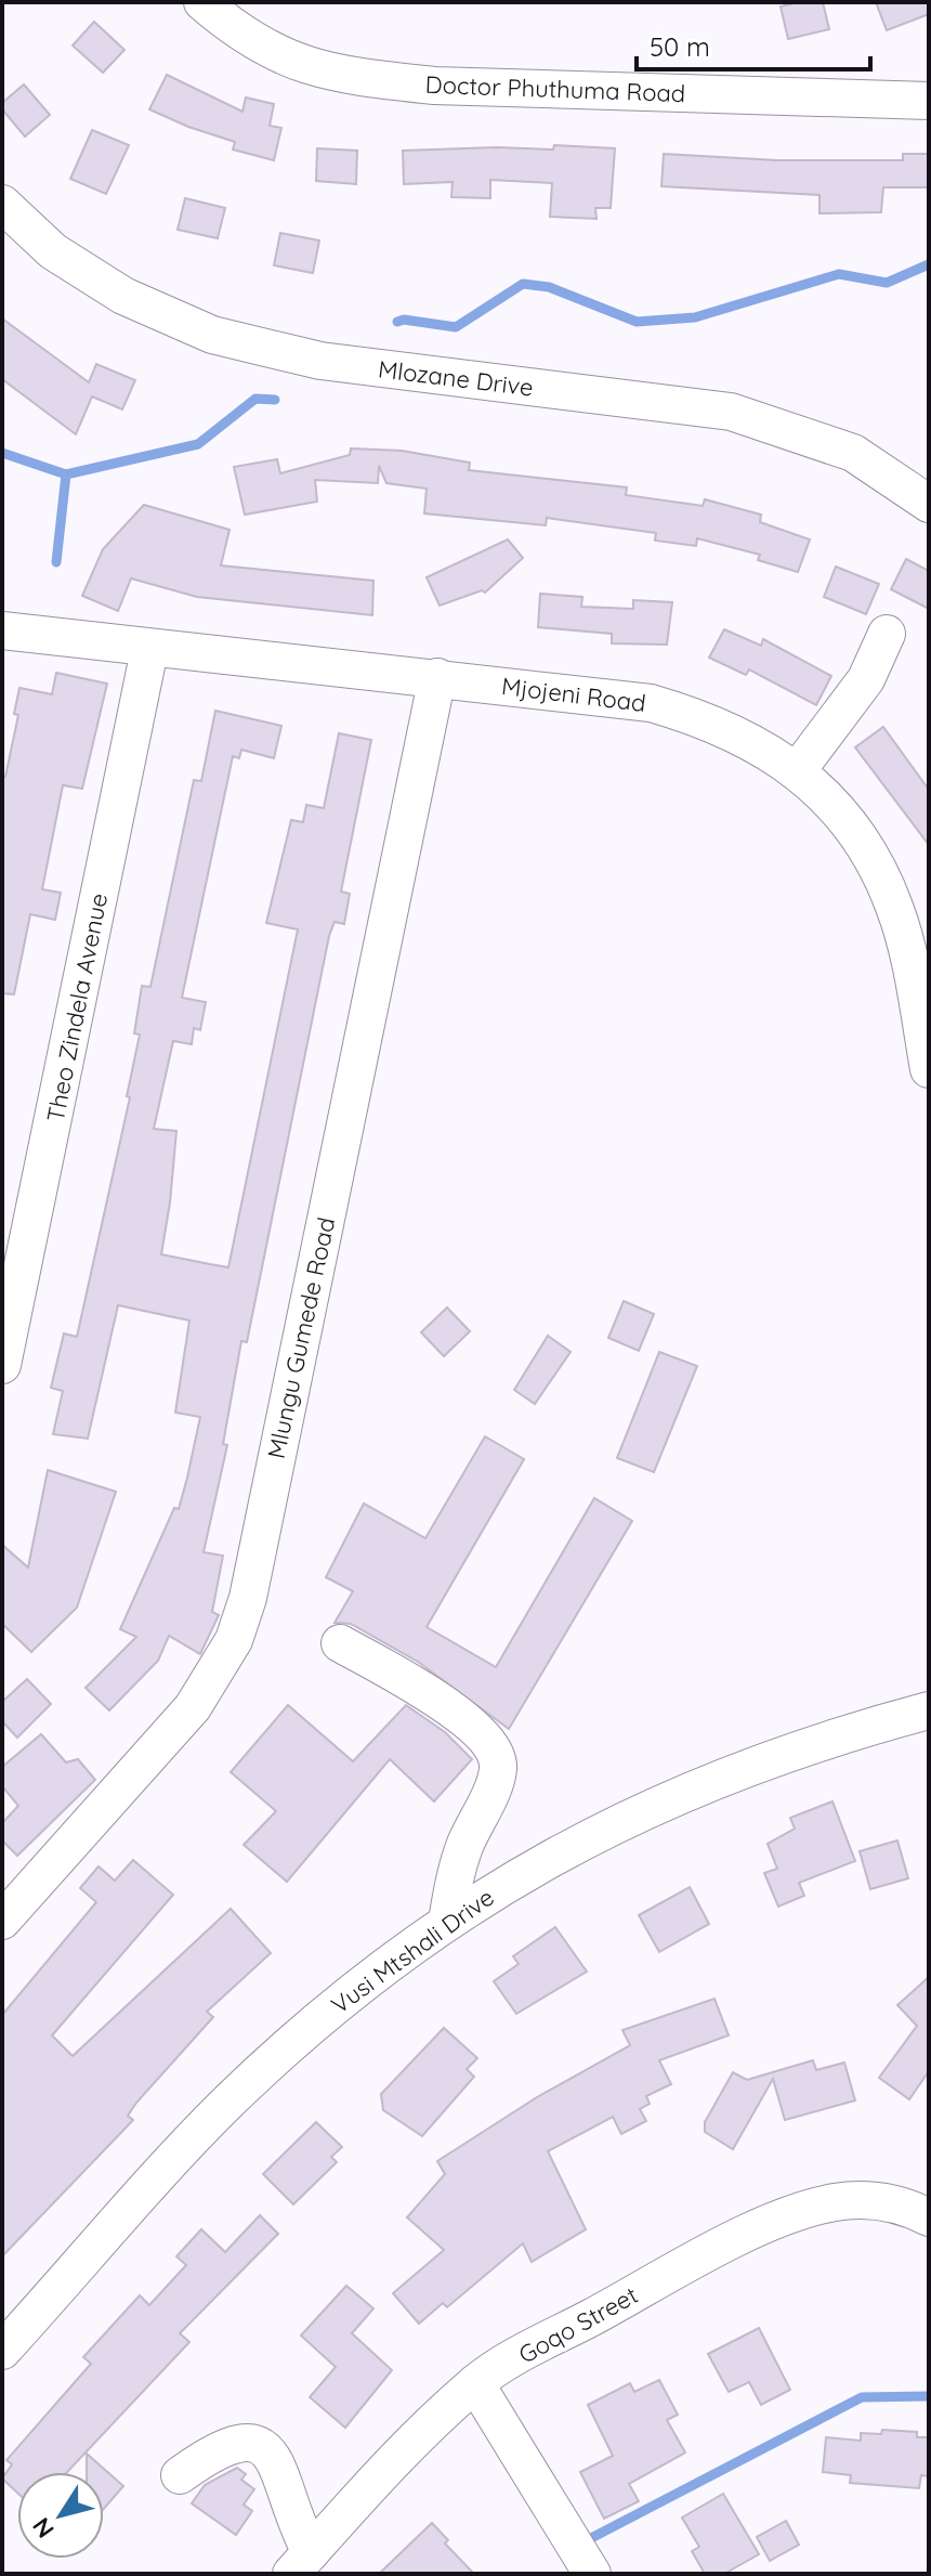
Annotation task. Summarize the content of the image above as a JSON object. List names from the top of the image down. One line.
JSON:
{"streets":{"street":["Doctor Phuthuma Road","Mlozane Drive","Mjojeni Road","Theo Zindela Avenue","Mlungu Gumede Road","Vusi Mtshali Drive","Goqo Street"]},"crossings":[["Mjojeni Road","Theo Zindela Avenue"],["Mjojeni Road","Mlungu Gumede Road"]],"scale_bar":"50 m","north":"bottom left"}
